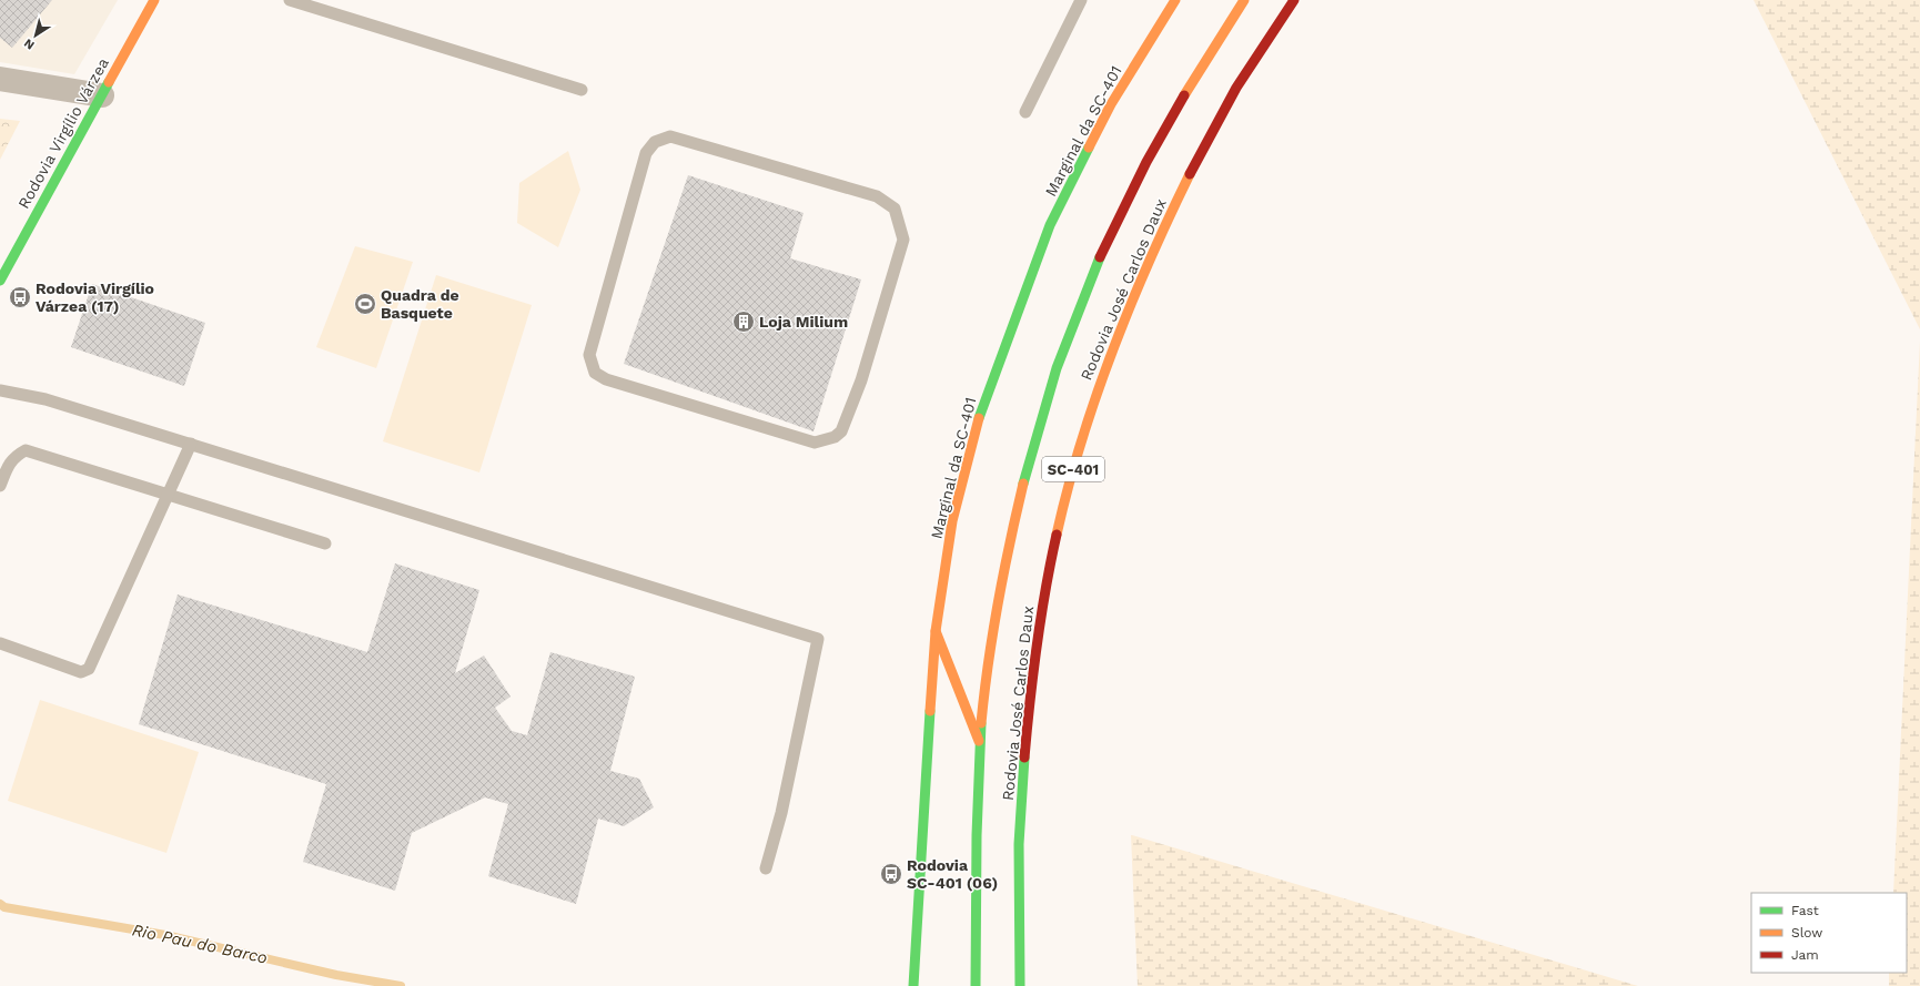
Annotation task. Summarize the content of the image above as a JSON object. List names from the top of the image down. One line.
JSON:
{"streets":{"main road":["Marginal da SC-401","Rodovia Virgílio Várzea","Rodovia José Carlos Daux","SC-401"]},"water":["Rio Pau do Barco"],"places":{"bus stop":["Rodovia Virgílio Várzea (17)","Rodovia SC-401 (06)"],"sports":["Quadra de Basquete"],"building":["Loja Milium"]},"legend":["Fast","Slow","Jam"],"north":"bottom left"}
